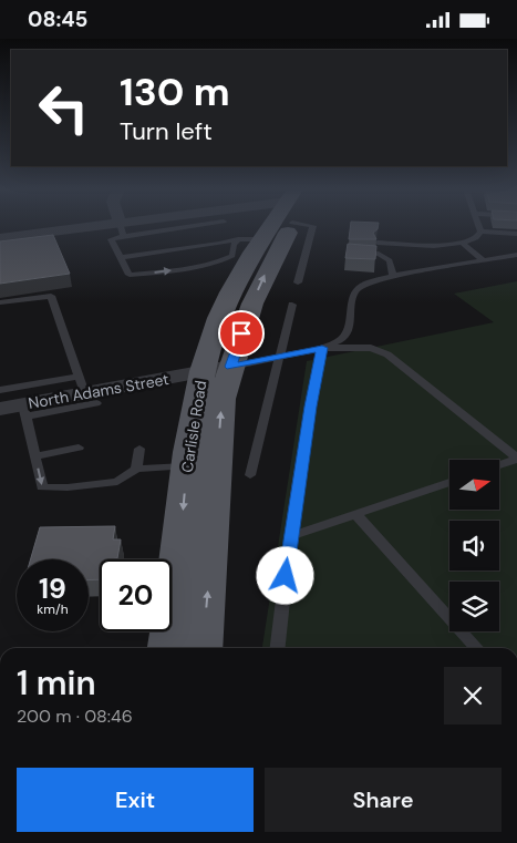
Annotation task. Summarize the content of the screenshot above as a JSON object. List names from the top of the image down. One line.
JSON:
{"streets":{"main road":["Carlisle Road"],"street":["North Adams Street"]},"crossings":[["North Adams Street","Carlisle Road"]],"north":"right","page":{"status":"08:45","turn":["130 m","Turn left"],"speed":"19 km/h","limit":"20","heading":["1 min","200 m · 08:46"],"buttons":["Exit","Share"]}}
